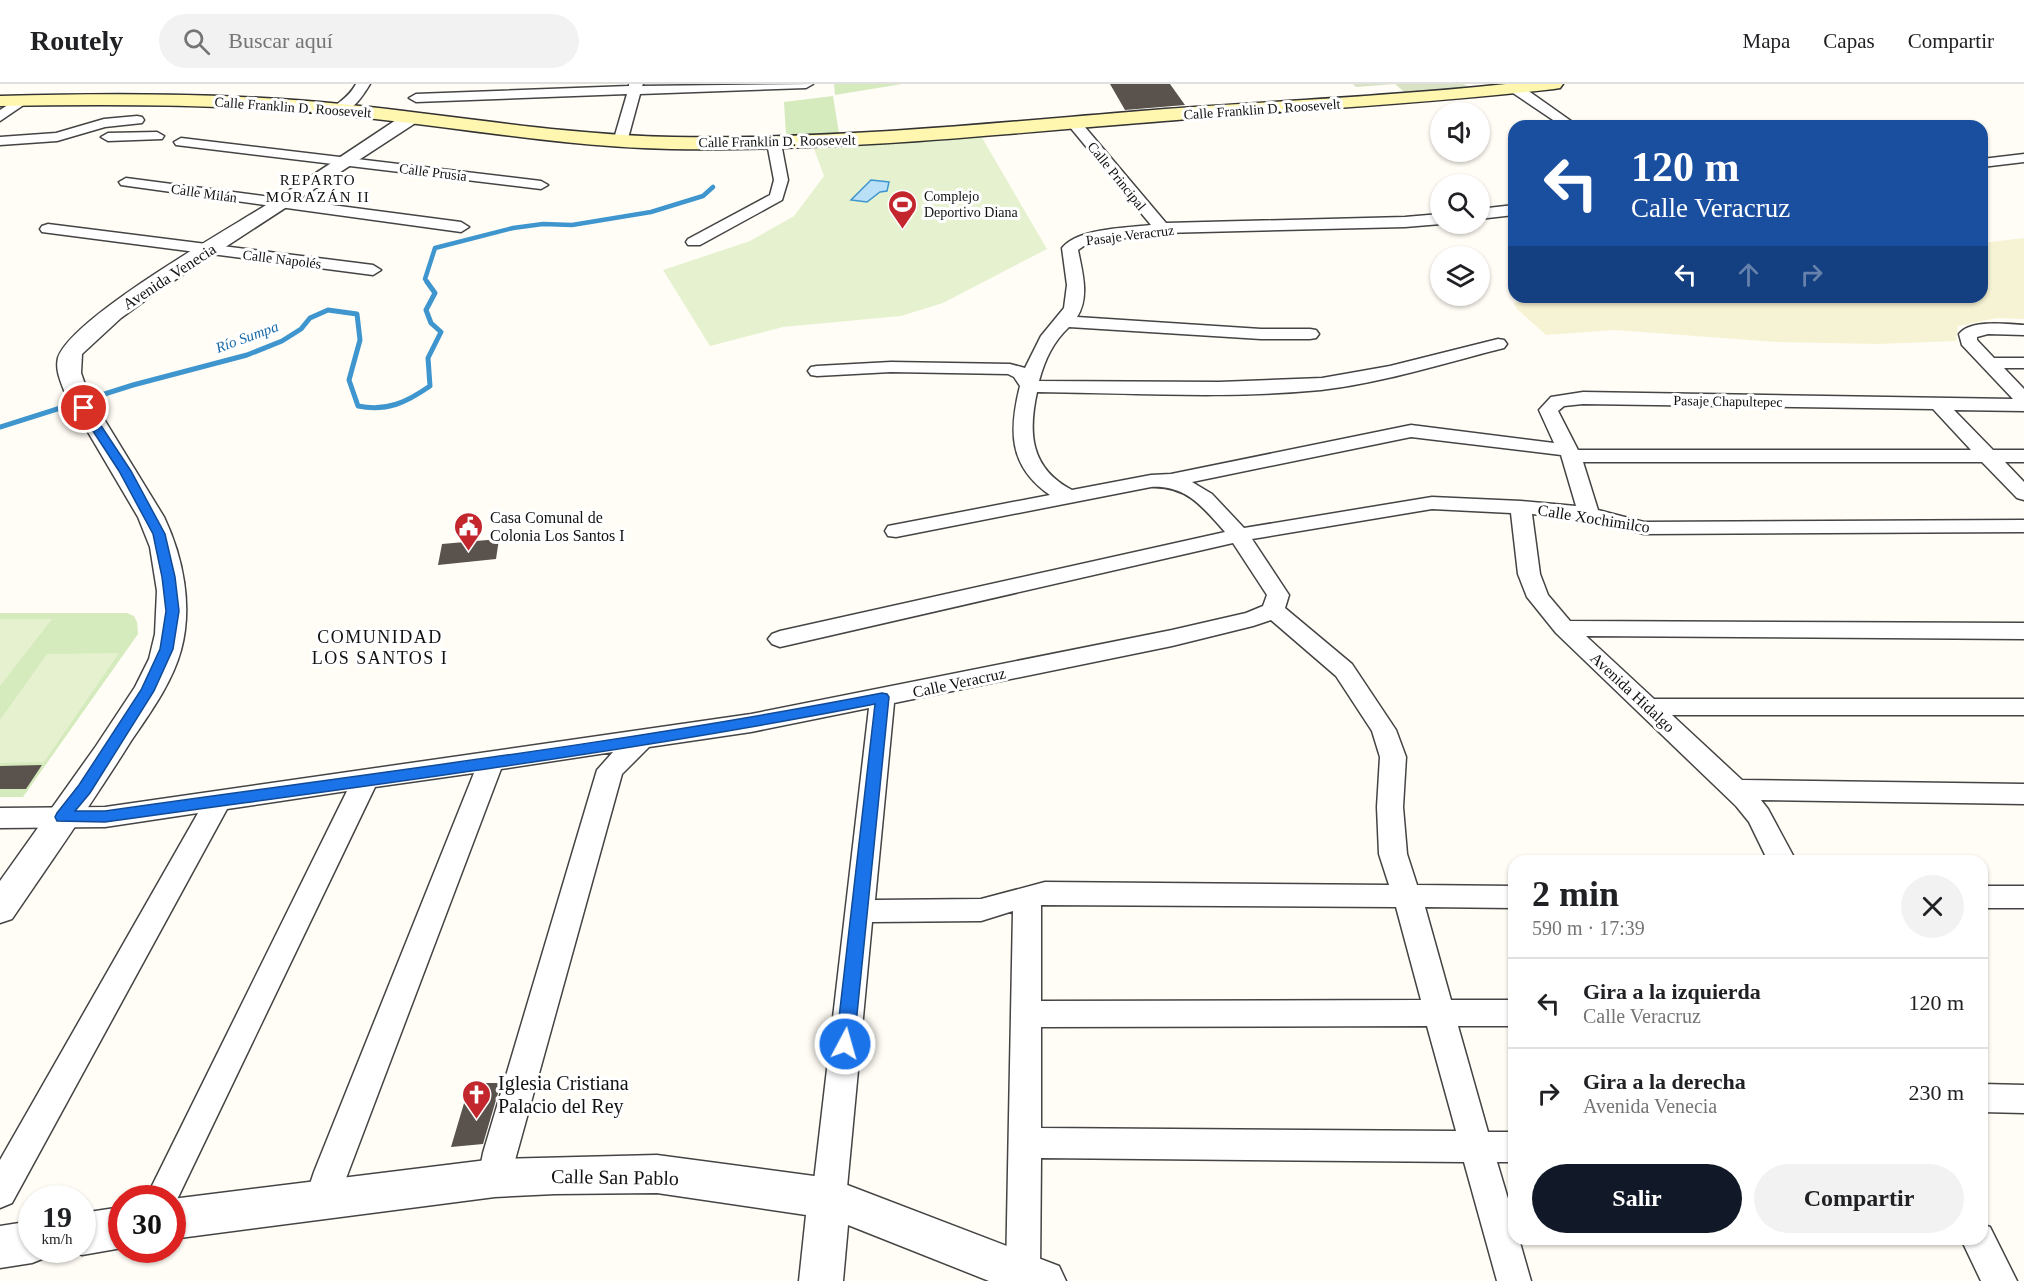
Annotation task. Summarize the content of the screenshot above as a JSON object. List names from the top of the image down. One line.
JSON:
{"streets":{"main road":["Calle Franklin D. Roosevelt"],"street":["Calle Prusia","Calle Principal","Calle Milán","Pasaje Veracruz","Calle Napolés","Avenida Venecia","Pasaje Chapultepec","Calle Xochimilco","Calle Veracruz","Avenida Hidalgo","Calle San Pablo"]},"crossings":[["Calle Franklin D. Roosevelt","Calle Principal"],["Calle Franklin D. Roosevelt","Avenida Venecia"],["Calle Prusia","Avenida Venecia"],["Calle Principal","Pasaje Veracruz"],["Calle Milán","Avenida Venecia"],["Calle Napolés","Avenida Venecia"],["Avenida Venecia","Calle Veracruz"],["Pasaje Chapultepec","Calle Xochimilco"],["Calle Xochimilco","Avenida Hidalgo"]],"districts":["REPARTO MORAZÁN II","COMUNIDAD LOS SANTOS I"],"water":["Río Sumpa"],"places":{"sports":["Complejo Deportivo Diana"],"public building":["Casa Comunal de Colonia Los Santos I"],"church":["Iglesia Cristiana Palacio del Rey"]},"page":{"header":"Routely","search":"Buscar aquí","nav":["Mapa","Capas","Compartir"],"turn":["120 m","Calle Veracruz"],"heading":["2 min","590 m · 17:39"],"list":[{"name":"Gira a la izquierda","note":"Calle Veracruz","value":"120 m"},{"name":"Gira a la derecha","note":"Avenida Venecia","value":"230 m"}],"buttons":["Salir","Compartir"],"speed":"19 km/h","limit":"30"}}
